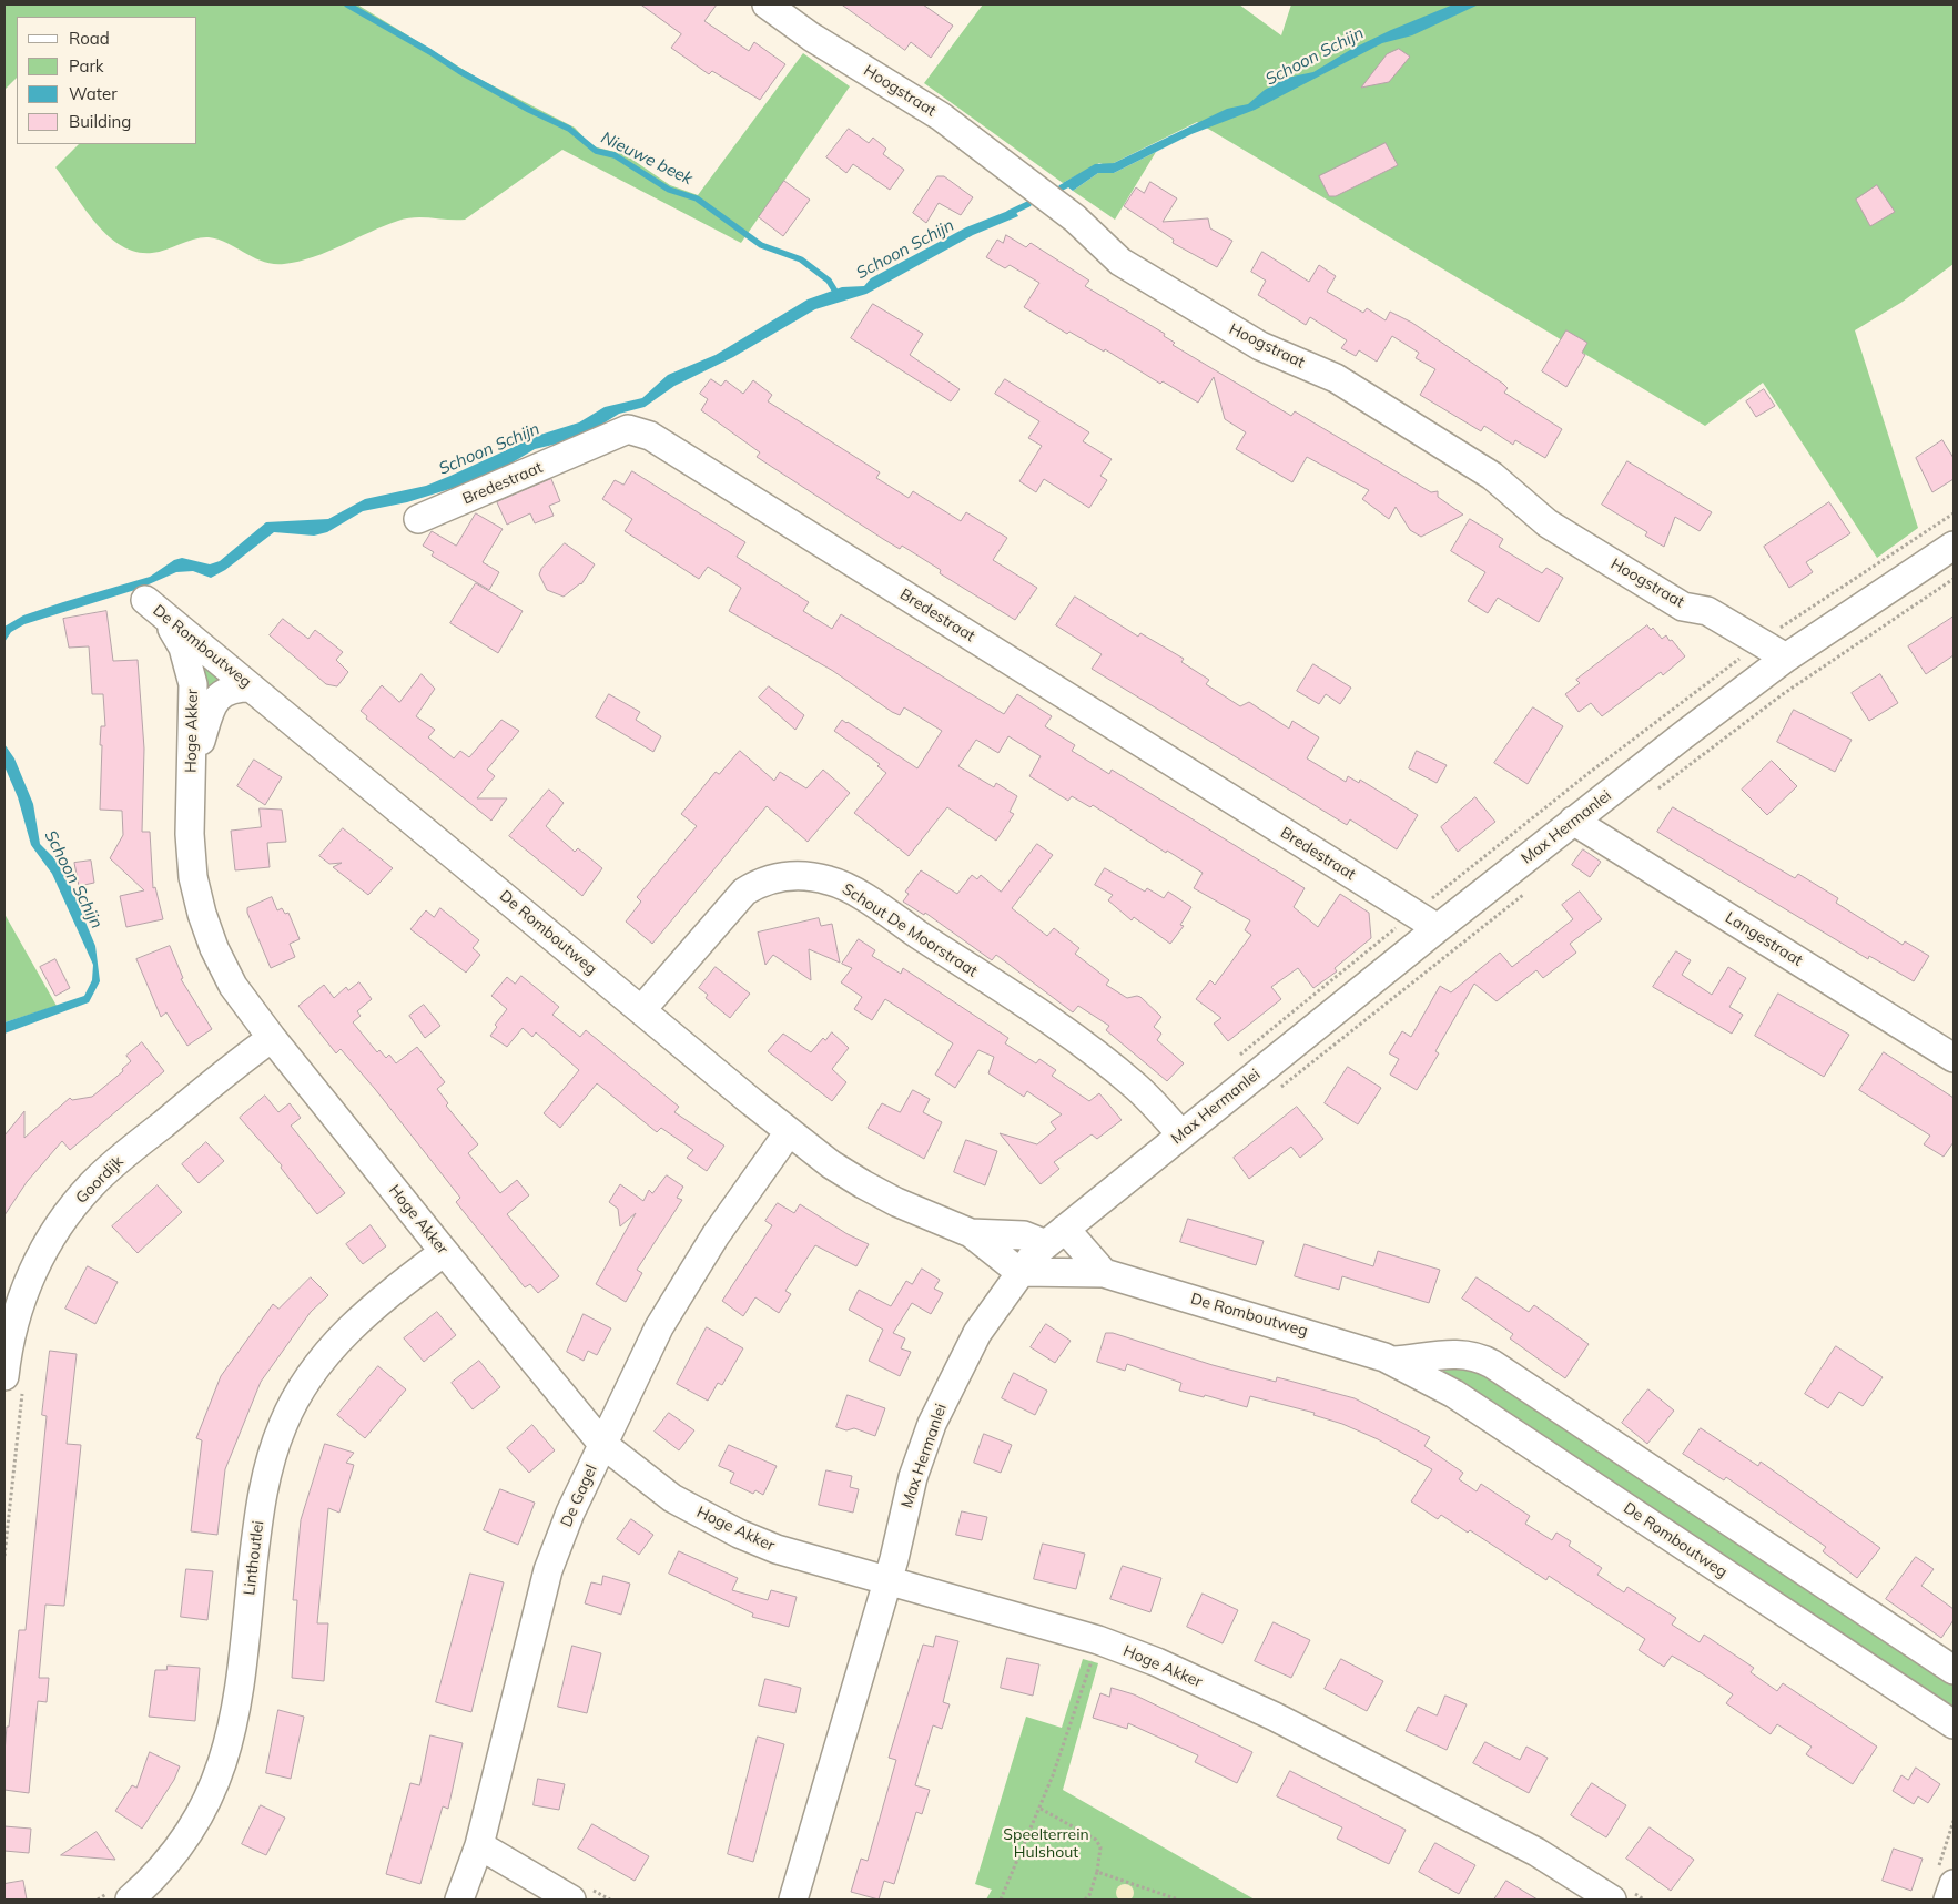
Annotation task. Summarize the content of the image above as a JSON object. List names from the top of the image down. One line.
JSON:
{"streets":{"street":["Hoogstraat","Bredestraat","De Romboutweg","Hoge Akker","Max Hermanlei","Schout De Moorstraat","Langestraat","Goordijk","De Gagel","Linthoutlei"]},"crossings":[["Hoogstraat","Max Hermanlei"],["Bredestraat","Max Hermanlei"],["De Romboutweg","Hoge Akker"],["De Romboutweg","Max Hermanlei"],["De Romboutweg","Schout De Moorstraat"],["De Romboutweg","De Gagel"],["Hoge Akker","Max Hermanlei"],["Hoge Akker","Goordijk"],["Hoge Akker","De Gagel"],["Hoge Akker","Linthoutlei"],["Max Hermanlei","Schout De Moorstraat"],["Max Hermanlei","Langestraat"]],"water":["Schoon Schijn","Nieuwe beek"],"parks":["Speelterrein Hulshout"],"legend":["Road","Park","Water","Building"]}
